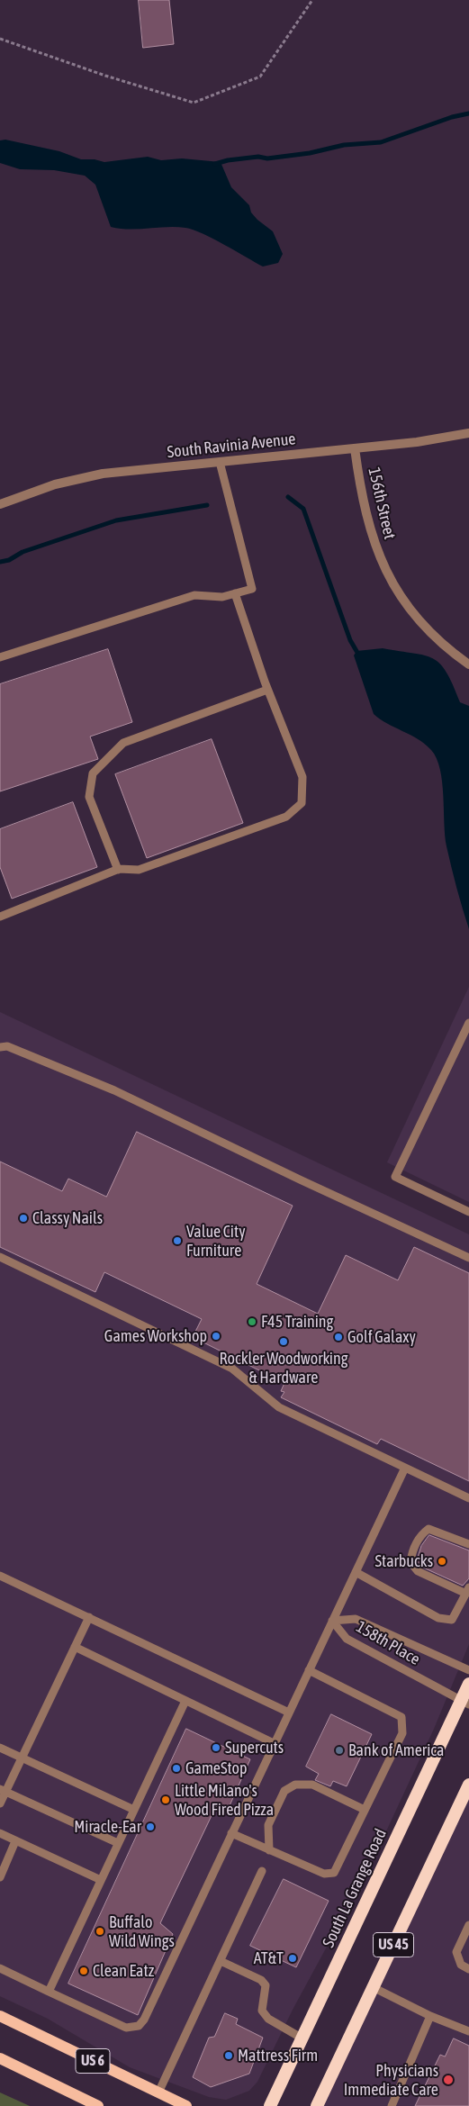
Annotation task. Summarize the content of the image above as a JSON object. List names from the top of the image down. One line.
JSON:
{"streets":{"highway":["South La Grange Road","US 45"],"main road":["US 6"],"street":["South Ravinia Avenue","156th Street"],"lane":["158th Place"]},"crossings":[["South Ravinia Avenue","156th Street"],["158th Place","South La Grange Road"]],"places":["Classy Nails","Value City Furniture","F45 Training","Games Workshop","Golf Galaxy","Rockler Woodworking & Hardware","Starbucks","Supercuts","Bank of America","GameStop","Little Milano's Wood Fired Pizza","Miracle-Ear","Buffalo Wild Wings","AT&T","Clean Eatz","Mattress Firm","Physicians Immediate Care"]}
